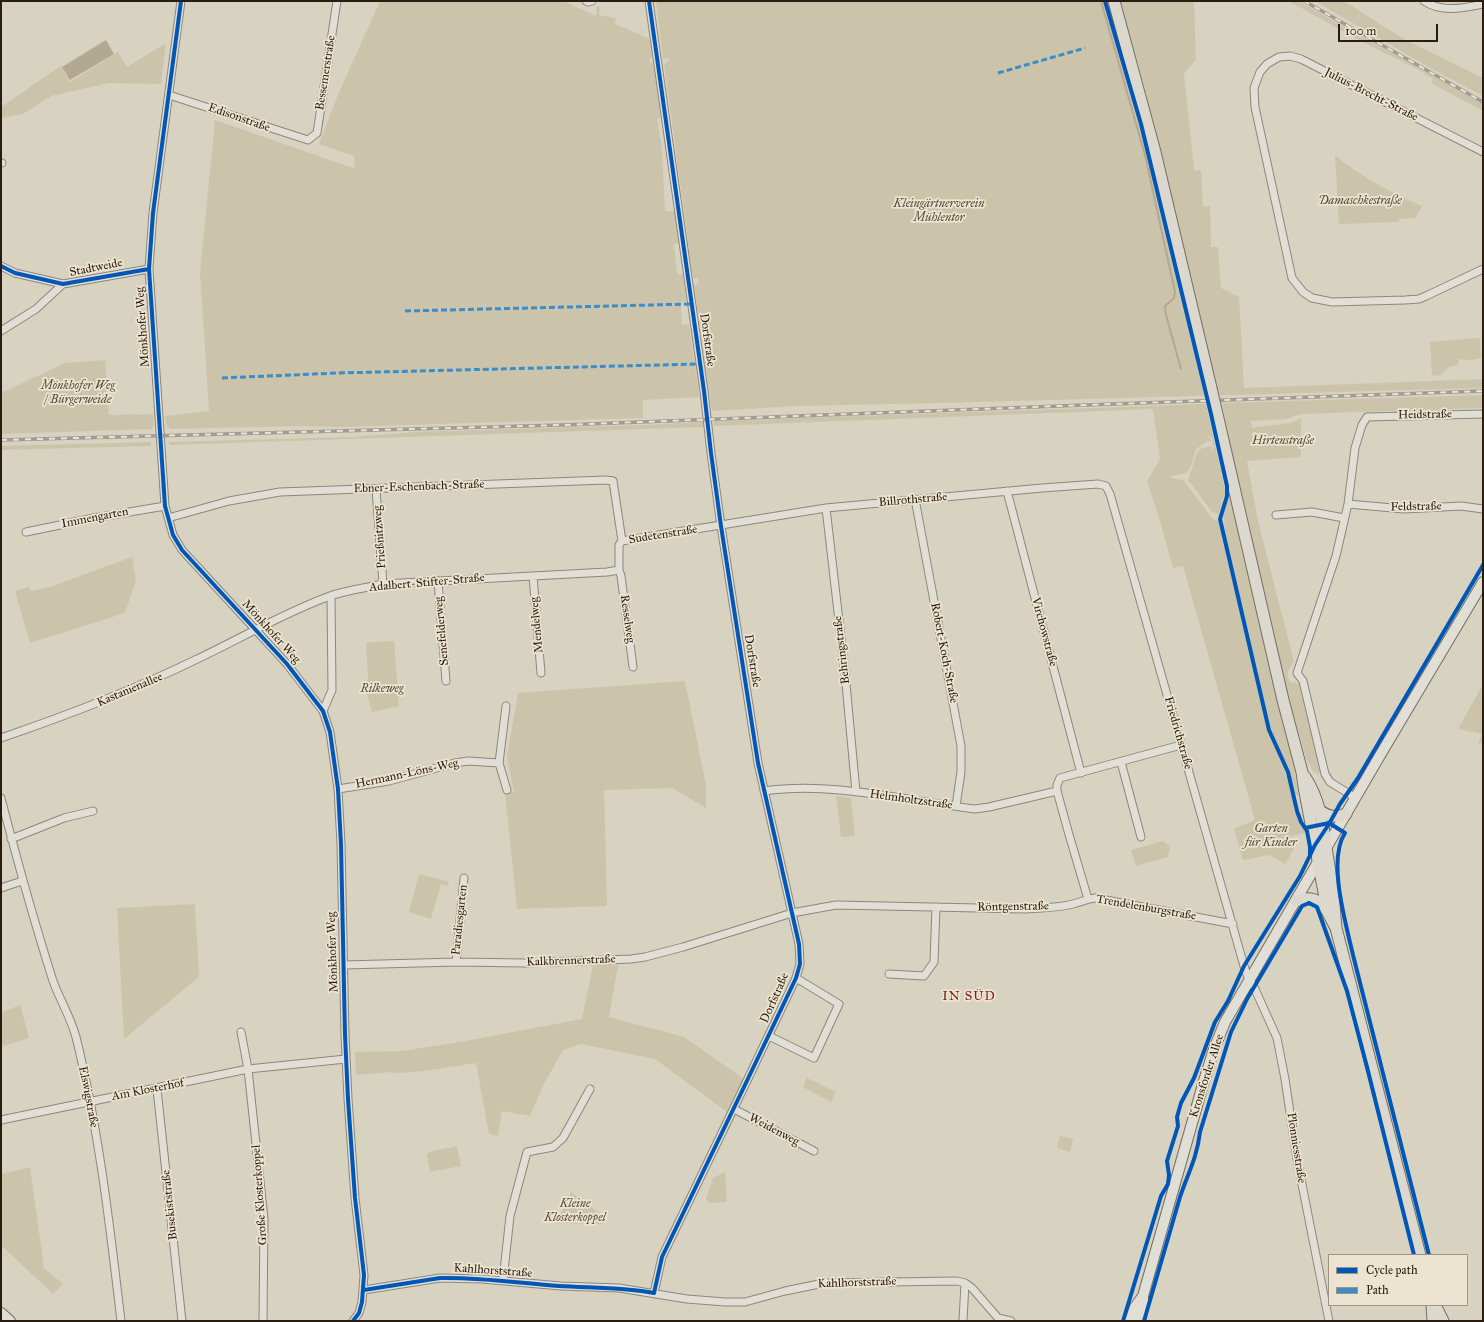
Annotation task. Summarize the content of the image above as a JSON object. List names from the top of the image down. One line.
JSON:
{"streets":{"main road":["Kronsforder Allee"],"street":["Bessemerstraße","Julius-Brecht-Straße","Edisonstraße","Stadtweide","Mönkhofer Weg","Dorfstraße","Heidstraße","Ebner-Eschenbach-Straße","Billrothstraße","Feldstraße","Immengarten","Sudetenstraße","Prießnitzweg","Adalbert-Stifter-Straße","Resselweg","Mendelweg","Senefelderweg","Virchowstraße","Behringstraße","Robert-Koch-Straße","Kastanienallee","Friedrichstraße","Hermann-Löns-Weg","Helmholtzstraße","Röntgenstraße","Trendelenburgstraße","Paradiesgarten","Kalkbrennerstraße","Am Klosterhof","Elswigstraße","Weidenweg","Plönniesstraße","Große Klosterkoppel","Busekiststraße","Kahlhorststraße"]},"crossings":[["Bessemerstraße","Edisonstraße"],["Edisonstraße","Mönkhofer Weg"],["Stadtweide","Mönkhofer Weg"],["Mönkhofer Weg","Ebner-Eschenbach-Straße"],["Mönkhofer Weg","Immengarten"],["Mönkhofer Weg","Adalbert-Stifter-Straße"],["Mönkhofer Weg","Kastanienallee"],["Mönkhofer Weg","Hermann-Löns-Weg"],["Mönkhofer Weg","Kalkbrennerstraße"],["Mönkhofer Weg","Am Klosterhof"],["Mönkhofer Weg","Kahlhorststraße"],["Dorfstraße","Billrothstraße"],["Dorfstraße","Sudetenstraße"],["Dorfstraße","Helmholtzstraße"],["Dorfstraße","Röntgenstraße"],["Dorfstraße","Kalkbrennerstraße"],["Dorfstraße","Weidenweg"],["Dorfstraße","Kahlhorststraße"],["Heidstraße","Feldstraße"],["Ebner-Eschenbach-Straße","Sudetenstraße"],["Ebner-Eschenbach-Straße","Prießnitzweg"],["Billrothstraße","Sudetenstraße"],["Billrothstraße","Virchowstraße"],["Billrothstraße","Behringstraße"],["Billrothstraße","Robert-Koch-Straße"],["Billrothstraße","Friedrichstraße"],["Sudetenstraße","Adalbert-Stifter-Straße"],["Sudetenstraße","Resselweg"],["Prießnitzweg","Adalbert-Stifter-Straße"],["Adalbert-Stifter-Straße","Resselweg"],["Adalbert-Stifter-Straße","Mendelweg"],["Adalbert-Stifter-Straße","Senefelderweg"],["Adalbert-Stifter-Straße","Kastanienallee"],["Virchowstraße","Trendelenburgstraße"],["Behringstraße","Helmholtzstraße"],["Robert-Koch-Straße","Helmholtzstraße"],["Friedrichstraße","Trendelenburgstraße"],["Friedrichstraße","Kronsforder Allee"],["Friedrichstraße","Plönniesstraße"],["Helmholtzstraße","Trendelenburgstraße"],["Röntgenstraße","Trendelenburgstraße"],["Röntgenstraße","Kalkbrennerstraße"],["Paradiesgarten","Kalkbrennerstraße"],["Kronsforder Allee","Plönniesstraße"],["Am Klosterhof","Elswigstraße"],["Am Klosterhof","Große Klosterkoppel"],["Am Klosterhof","Busekiststraße"]],"districts":["IN SÜD"],"parks":["Damaschkestraße","Kleingärtnerverein Mühlentor","Mönkhofer Weg / Bürgerweide","Hirtenstraße","Rilkeweg","Garten für Kinder","Kleine Klosterkoppel"],"legend":["Cycle path","Path"],"scale_bar":"100 m"}
